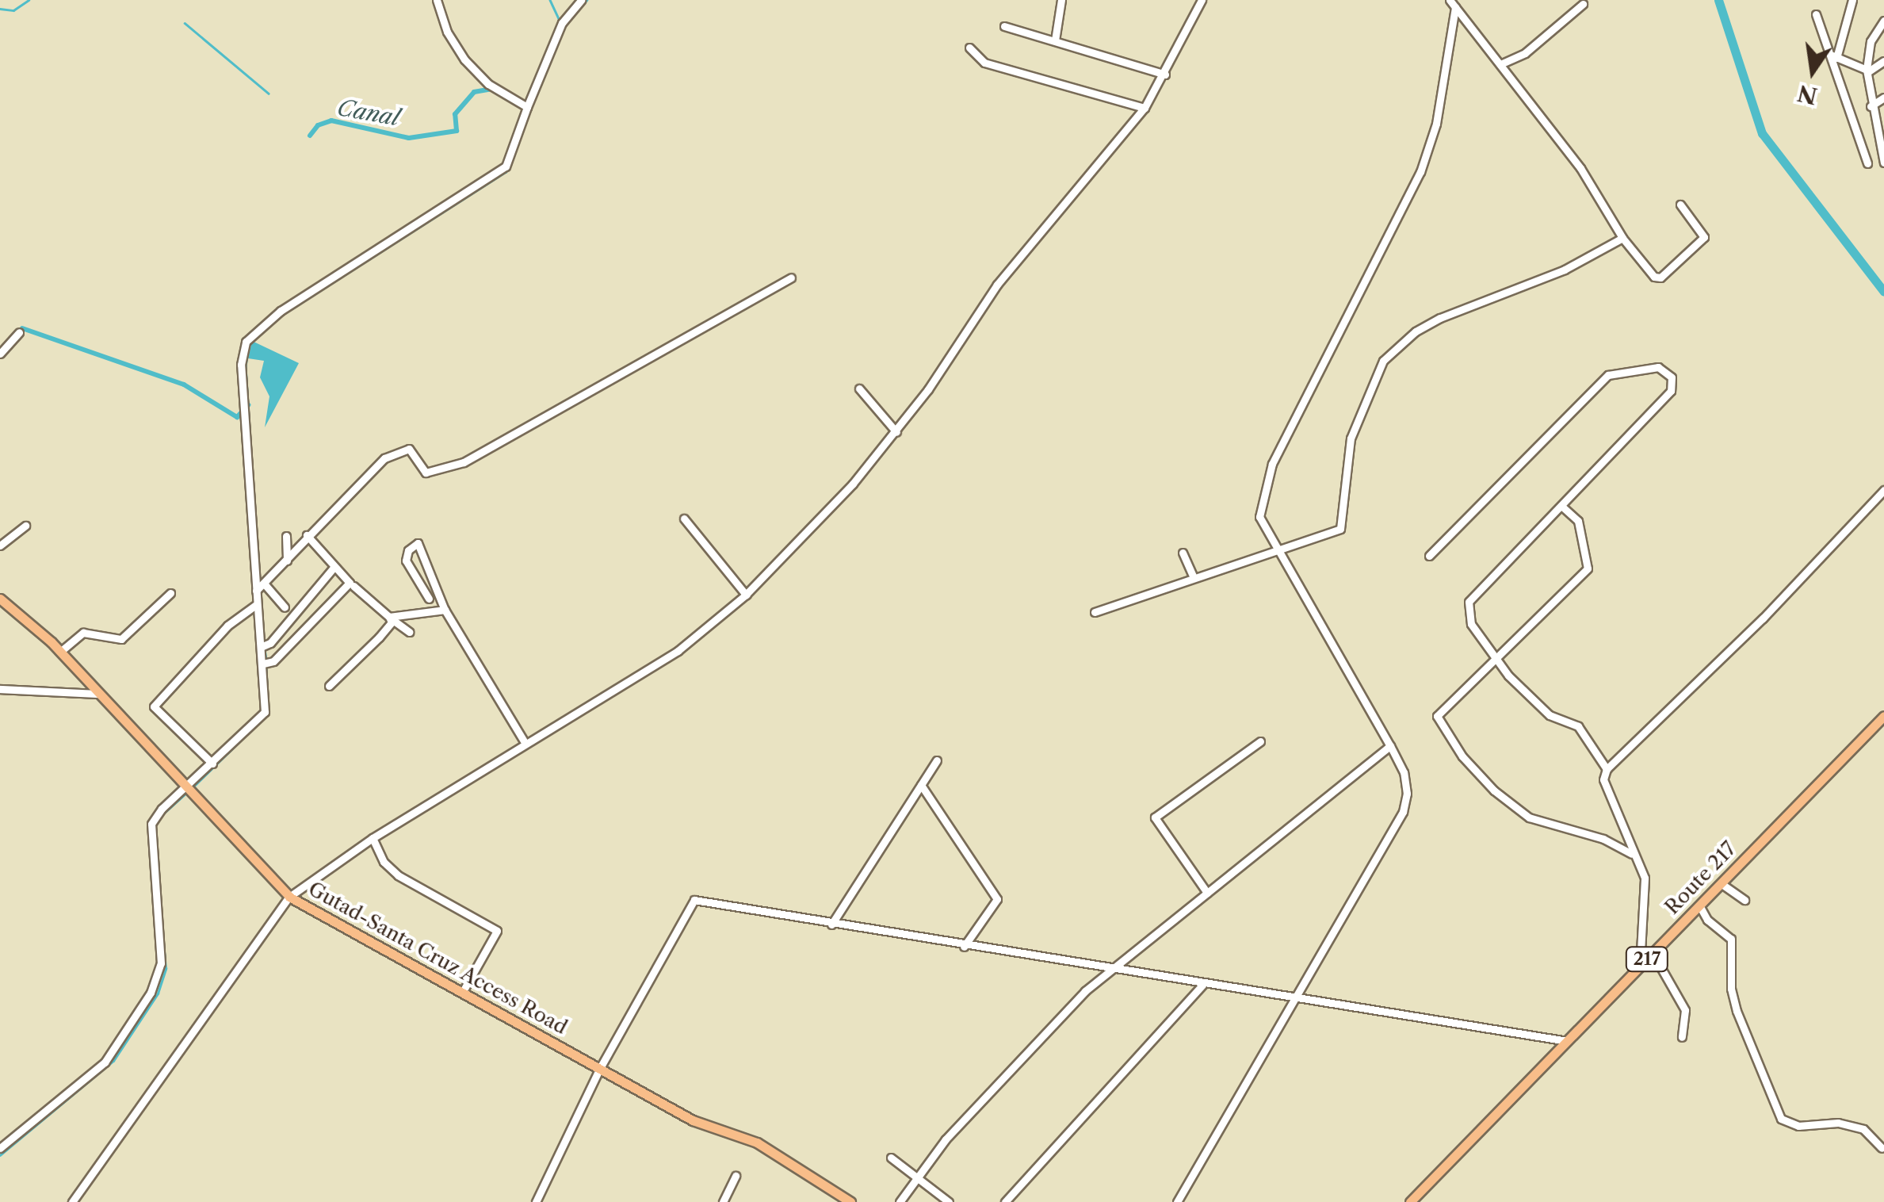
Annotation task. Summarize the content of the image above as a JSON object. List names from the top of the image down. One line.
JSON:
{"streets":{"main road":["Route 217","Gutad-Santa Cruz Access Road","217"]},"water":["Canal"],"north":"bottom"}
